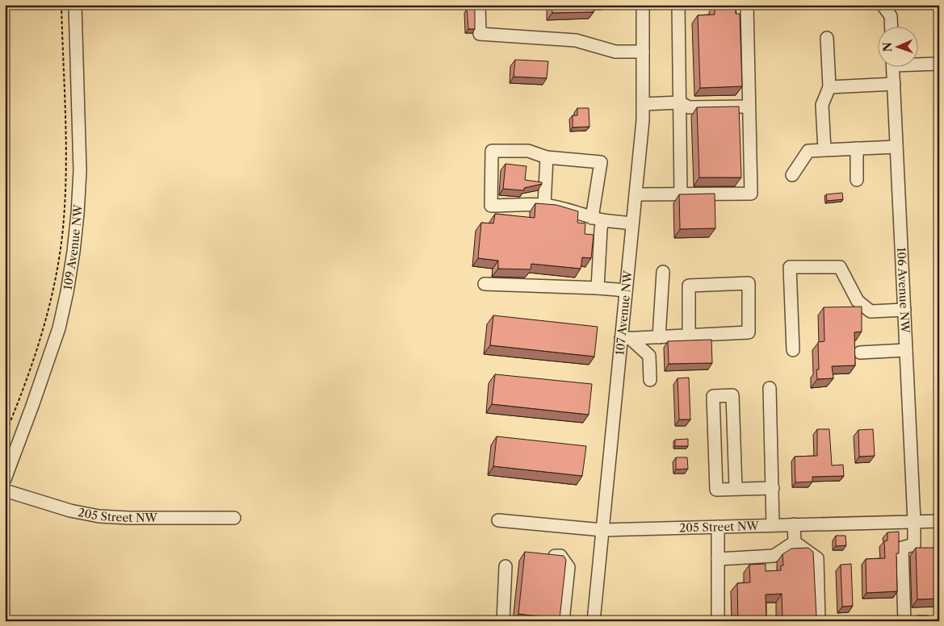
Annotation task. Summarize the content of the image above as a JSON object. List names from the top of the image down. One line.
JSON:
{"streets":{"street":["109 Avenue NW","106 Avenue NW","107 Avenue NW","205 Street NW"]},"crossings":[["106 Avenue NW","205 Street NW"],["107 Avenue NW","205 Street NW"]],"north":"left"}
